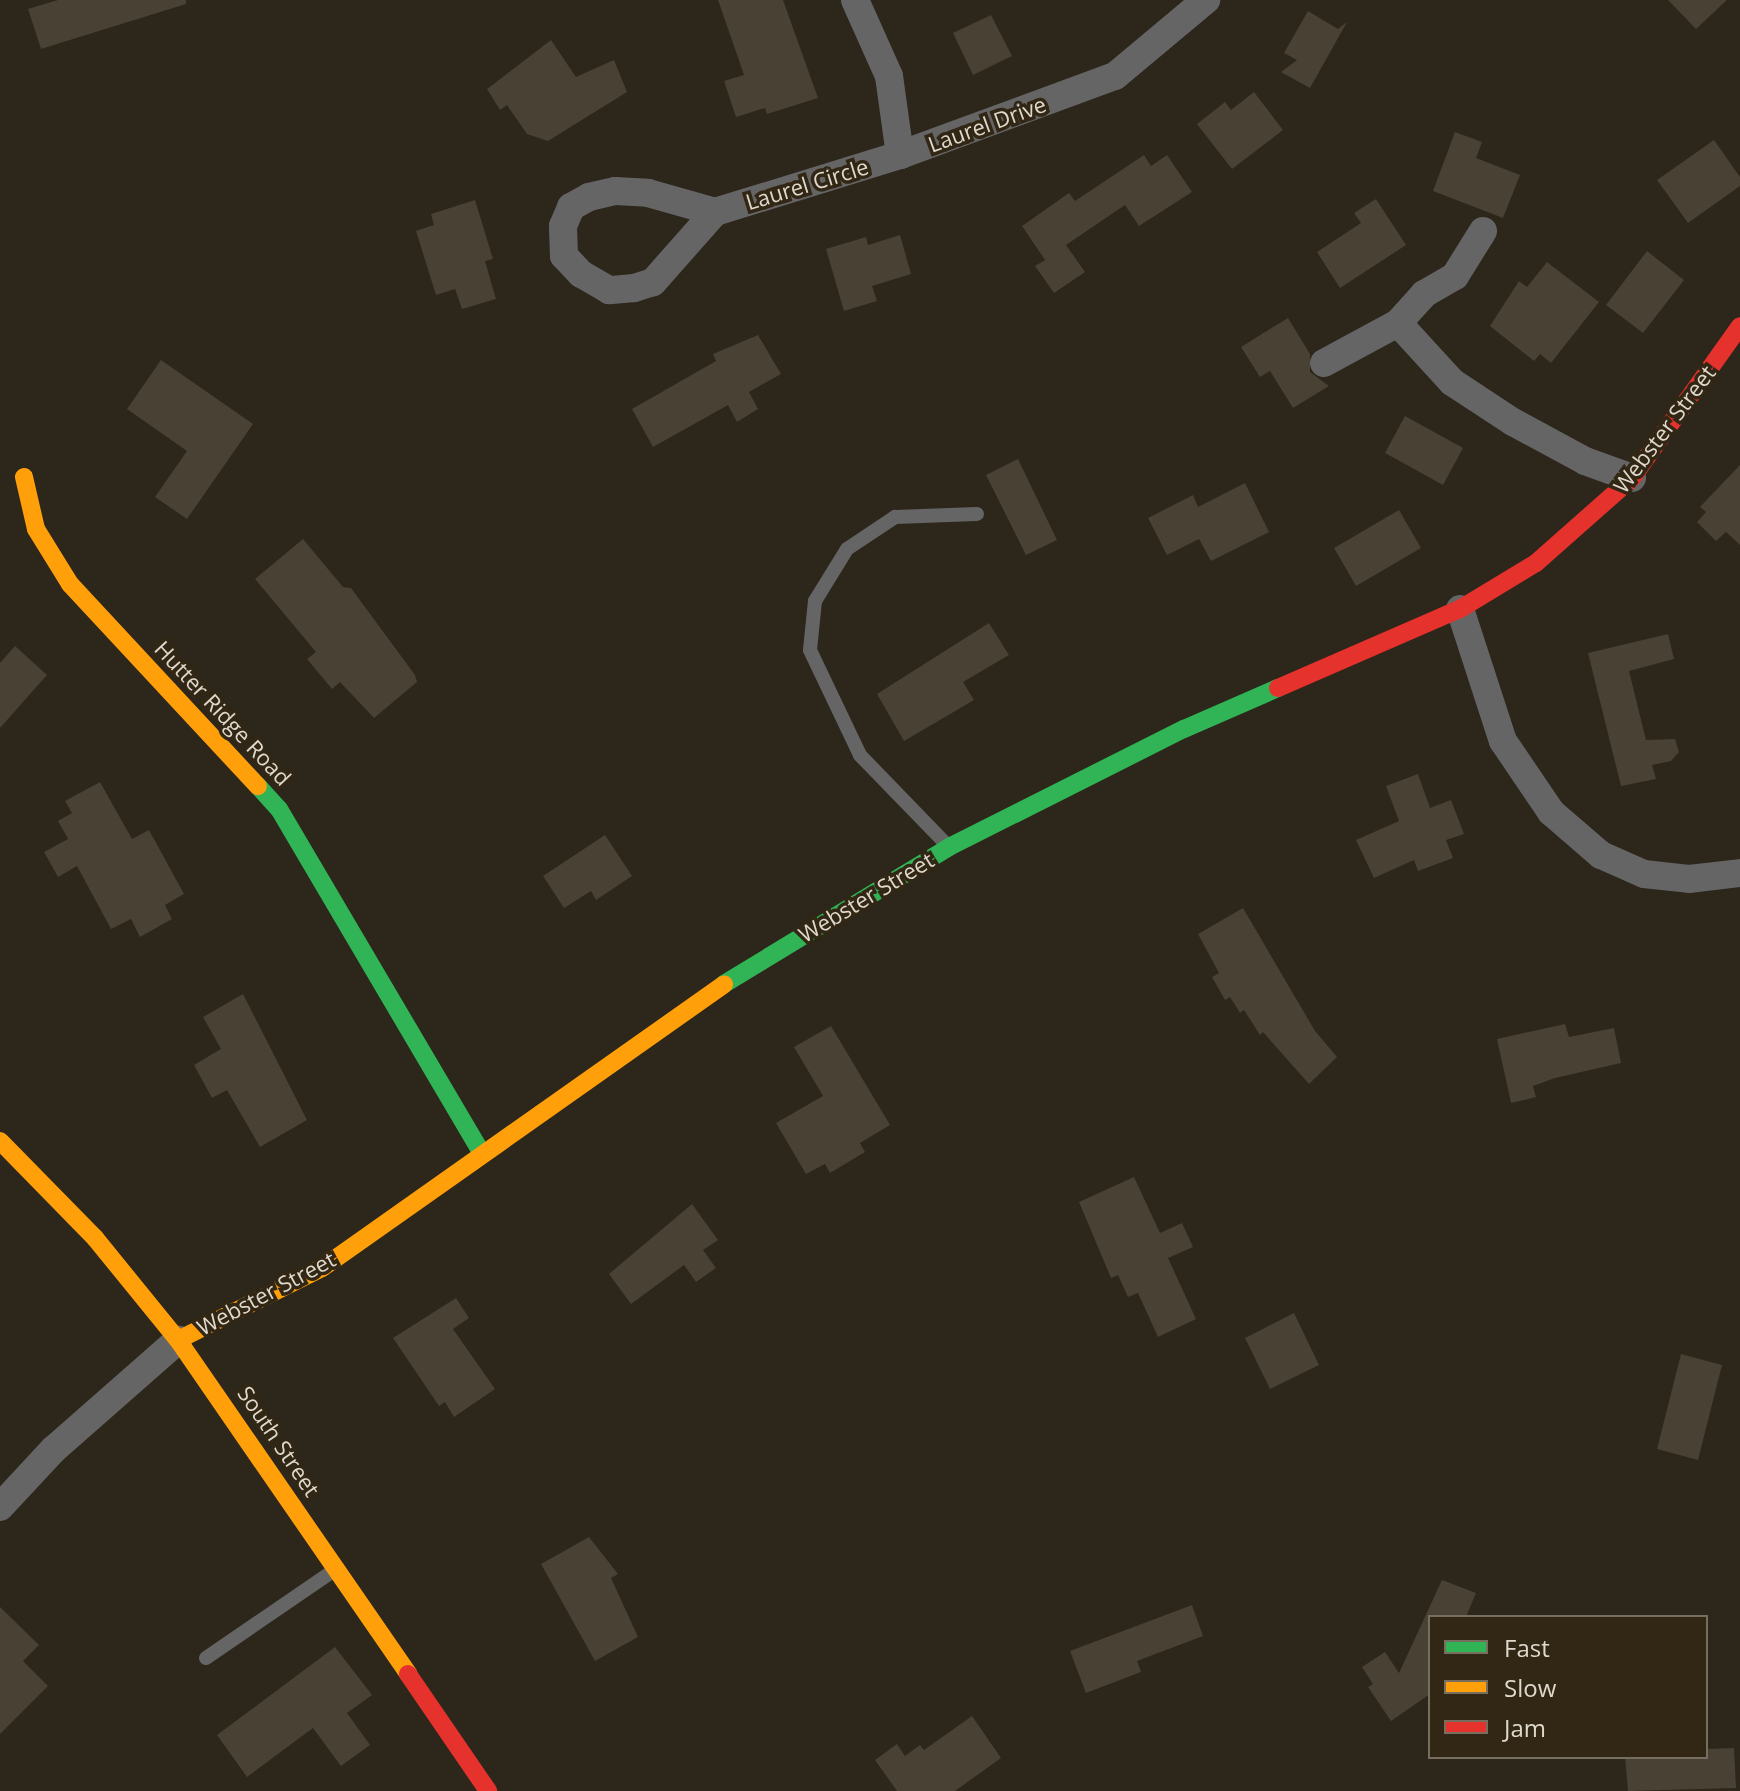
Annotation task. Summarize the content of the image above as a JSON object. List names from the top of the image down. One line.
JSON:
{"streets":{"street":["Laurel Drive","Laurel Circle","Webster Street","Hutter Ridge Road","South Street"]},"crossings":[["Laurel Drive","Laurel Circle"],["Webster Street","Hutter Ridge Road"],["Webster Street","South Street"]],"legend":["Fast","Slow","Jam"]}
